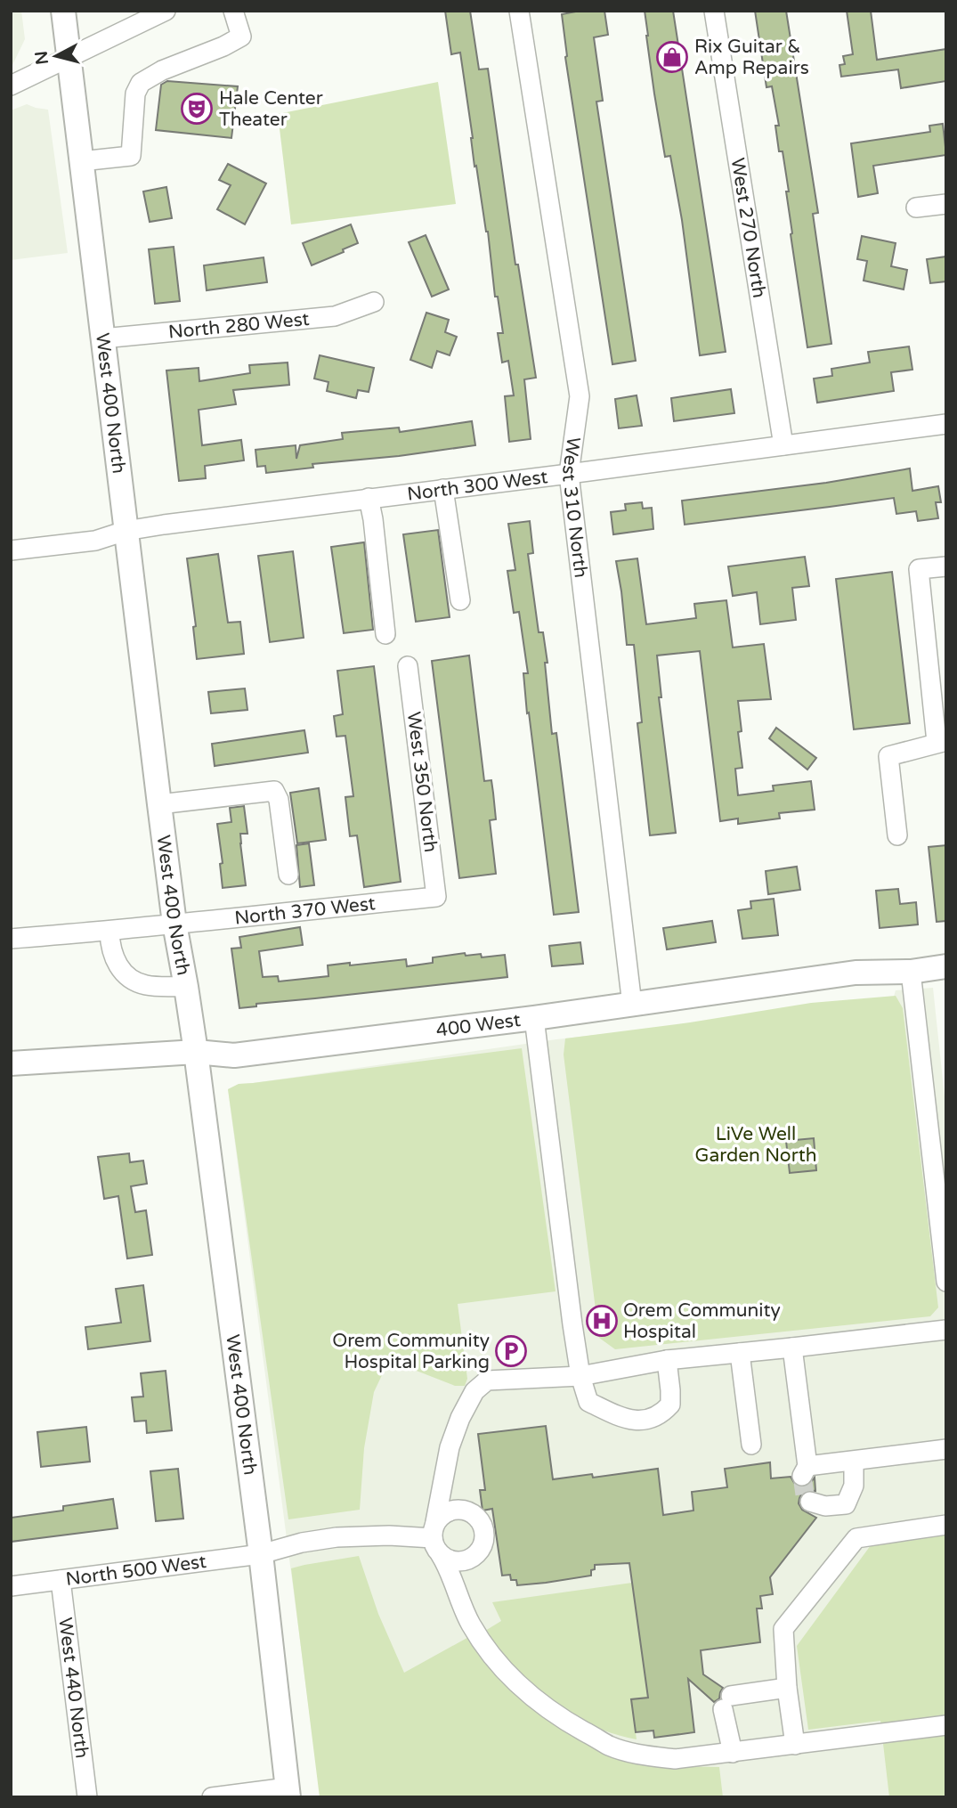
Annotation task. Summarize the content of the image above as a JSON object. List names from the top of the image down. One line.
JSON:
{"streets":{"main road":["West 400 North","400 West"],"street":["West 270 North","North 280 West","North 300 West","West 310 North","West 350 North","North 370 West","North 500 West","West 440 North"]},"crossings":[["West 270 North","North 300 West"],["North 280 West","West 400 North"],["West 400 North","North 300 West"],["West 400 North","North 370 West"],["West 400 North","400 West"],["West 400 North","North 500 West"],["North 300 West","West 310 North"],["West 310 North","400 West"],["West 350 North","North 370 West"],["North 500 West","West 440 North"]],"parks":["LiVe Well Garden North"],"places":{"shop":["Rix Guitar & Amp Repairs"],"theatre":["Hale Center Theater"],"hospital":["Orem Community Hospital"],"parking":["Orem Community Hospital Parking"]},"north":"left"}
